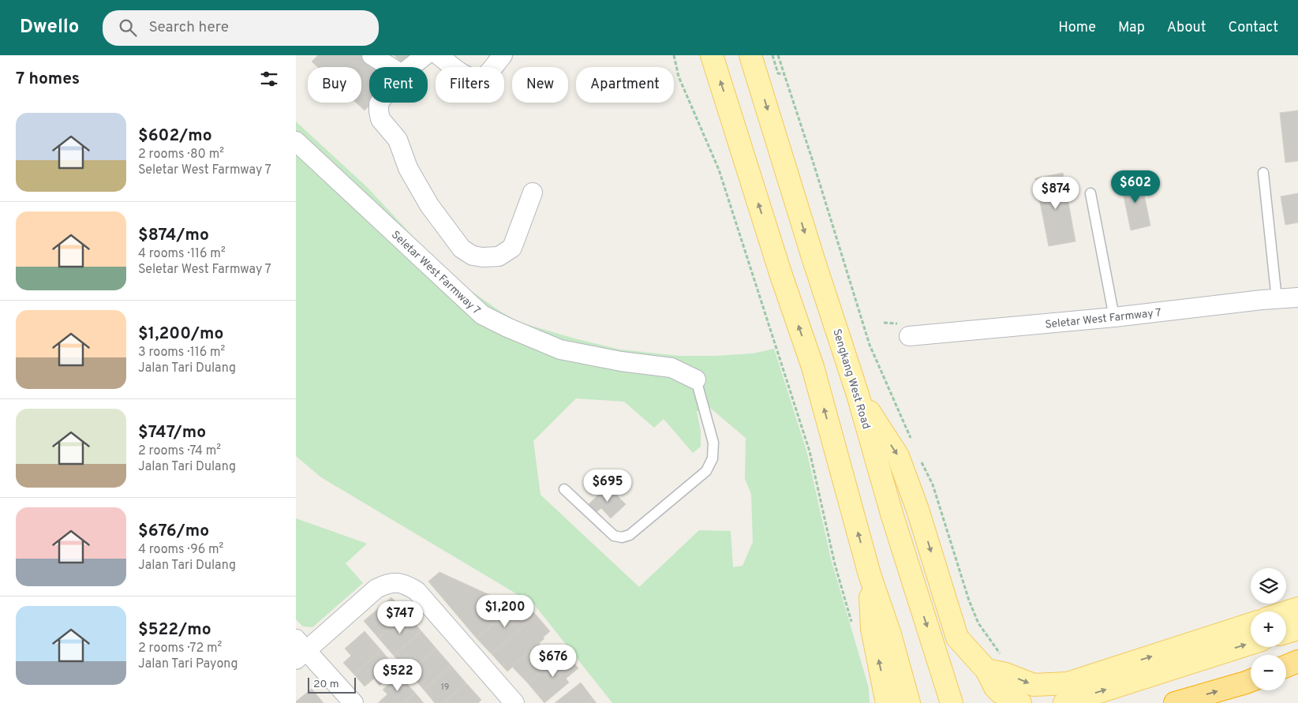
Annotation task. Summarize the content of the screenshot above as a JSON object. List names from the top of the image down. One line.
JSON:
{"streets":{"main road":["Sengkang West Road"],"street":["Seletar West Farmway 7"]},"house_numbers":["19"],"scale_bar":"20 m","page":{"header":"Dwello","search":"Search here","nav":["Home","Map","About","Contact"],"heading":"7 homes","chip":["Buy","Rent","Filters","New","Apartment"],"list":[{"name":"$602/mo","note":"2 rooms · 80 m² · Seletar West Farmway 7"},{"name":"$874/mo","note":"4 rooms · 116 m² · Seletar West Farmway 7"},{"name":"$1,200/mo","note":"3 rooms · 116 m² · Jalan Tari Dulang"},{"name":"$747/mo","note":"2 rooms · 74 m² · Jalan Tari Dulang"},{"name":"$676/mo","note":"4 rooms · 96 m² · Jalan Tari Dulang"},{"name":"$522/mo","note":"2 rooms · 72 m² · Jalan Tari Payong"}],"price":["$602","$874","$695","$1,200","$747","$676","$522"],"map_buttons":["+","−"],"scale":"20 m"}}
